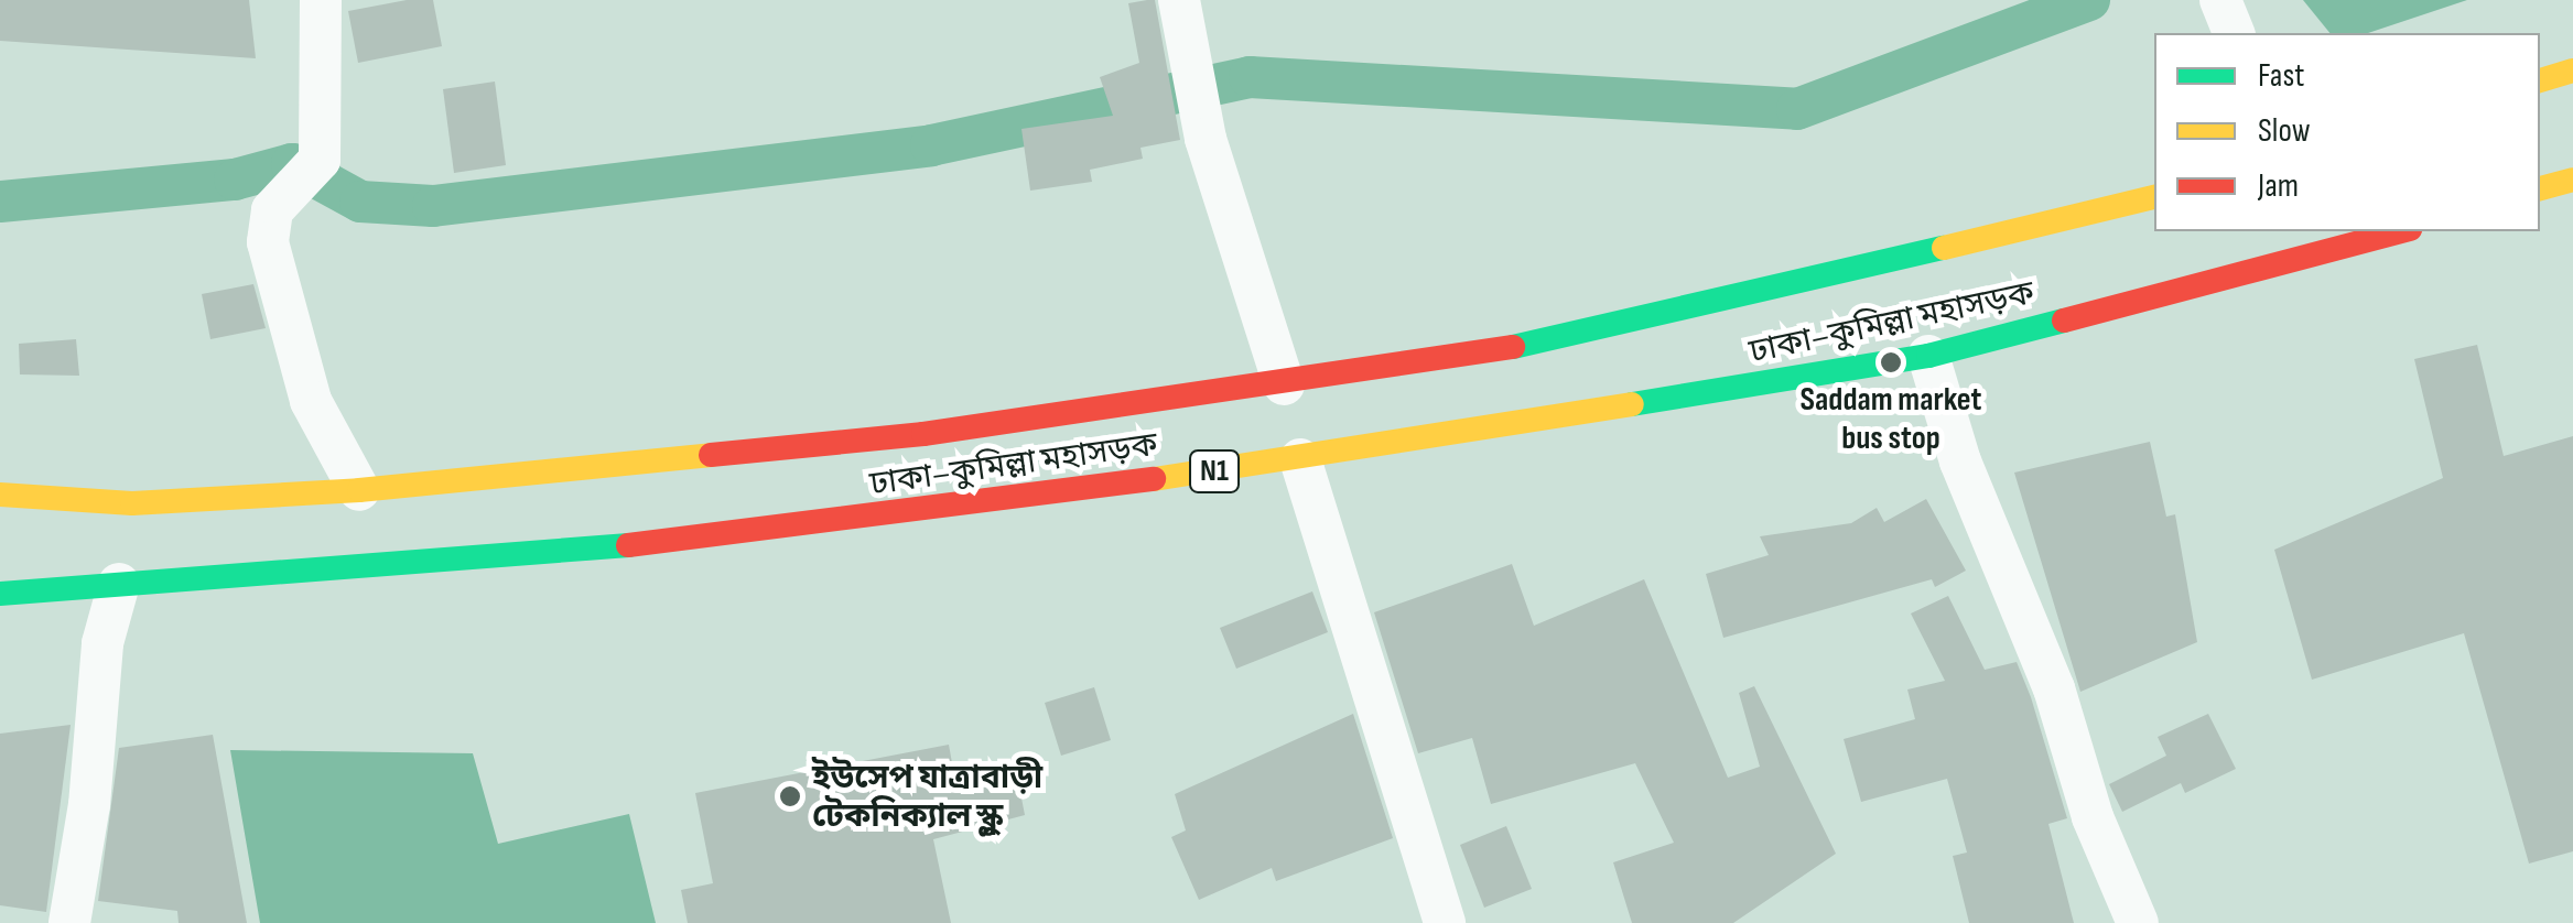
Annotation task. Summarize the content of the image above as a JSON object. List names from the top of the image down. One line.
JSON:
{"streets":{"highway":["ঢাকা–কুমিল্লা মহাসড়ক","N1"]},"places":["Saddam market bus stop","ইউসেপ যাত্রাবাড়ী টেকনিক্যাল স্কুল"],"legend":["Fast","Slow","Jam"]}
